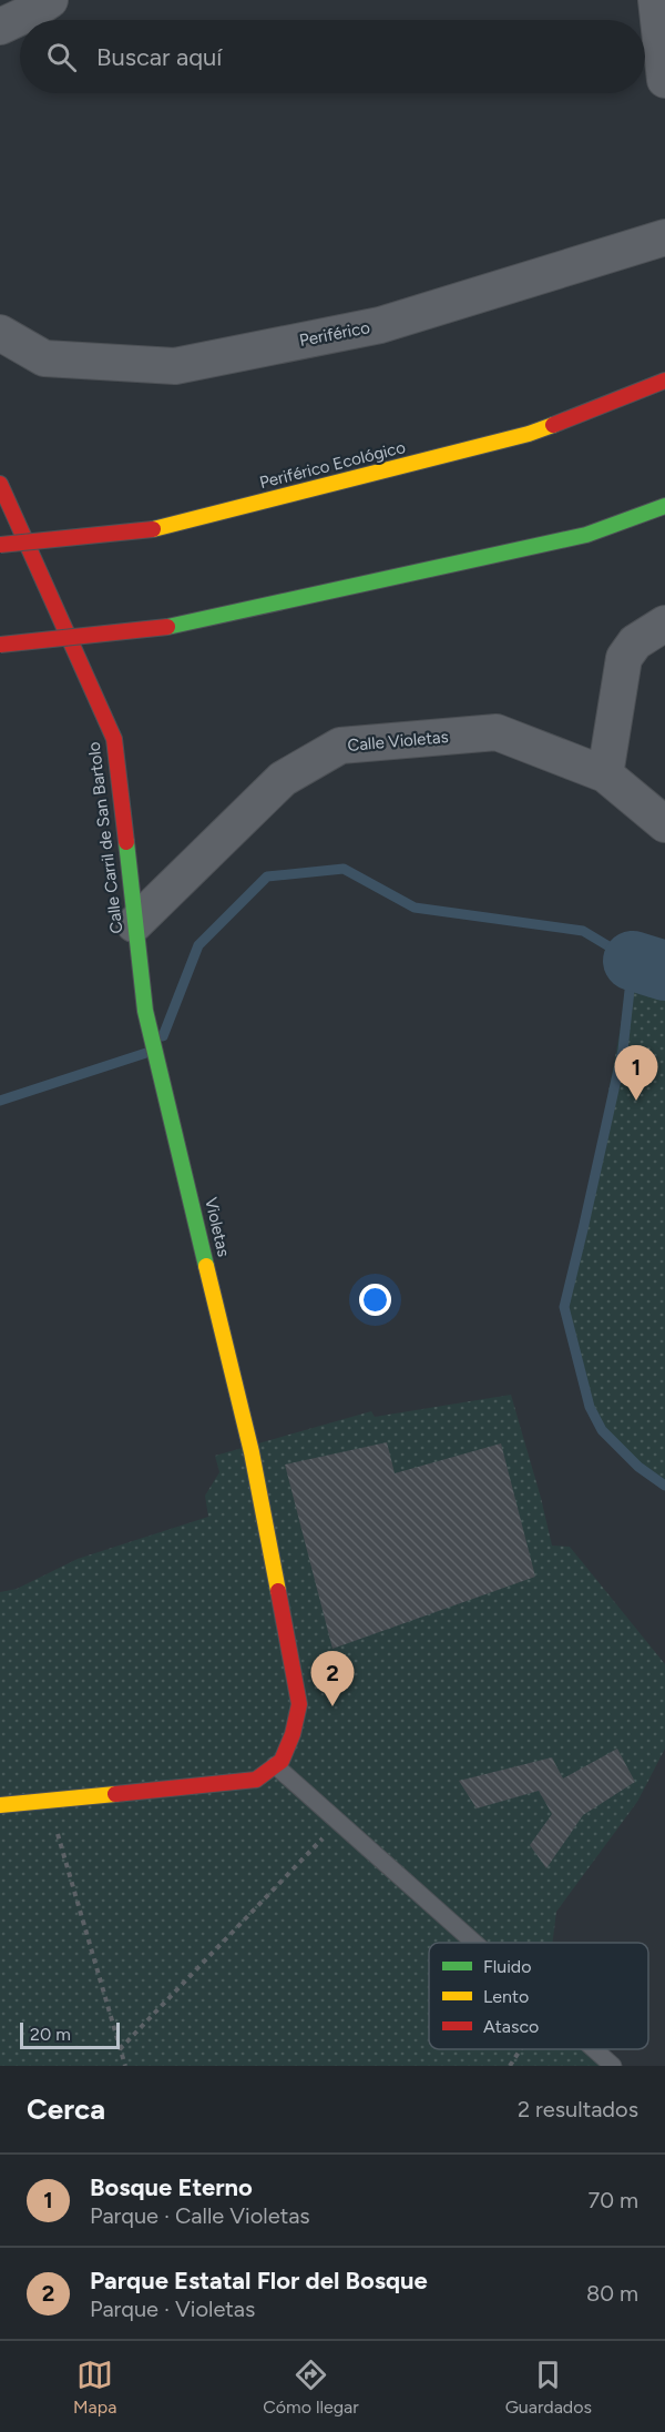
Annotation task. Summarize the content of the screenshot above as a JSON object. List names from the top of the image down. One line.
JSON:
{"streets":{"main road":["Periférico Ecológico","Calle Carril de San Bartolo","Violetas"],"street":["Periférico","Calle Violetas"]},"crossings":[["Calle Violetas","Calle Carril de San Bartolo"],["Calle Carril de San Bartolo","Violetas"]],"legend":["Fluido","Lento","Atasco"],"scale_bar":"20 m","page":{"search":"Buscar aquí","pins":["1","2"],"scale":"20 m","heading":["Cerca","2 resultados"],"list":[{"mark":"1","name":"Bosque Eterno","note":"Parque · Calle Violetas","value":"70 m"},{"mark":"2","name":"Parque Estatal Flor del Bosque","note":"Parque · Violetas","value":"80 m"}],"nav":["Mapa","Cómo llegar","Guardados"]}}
